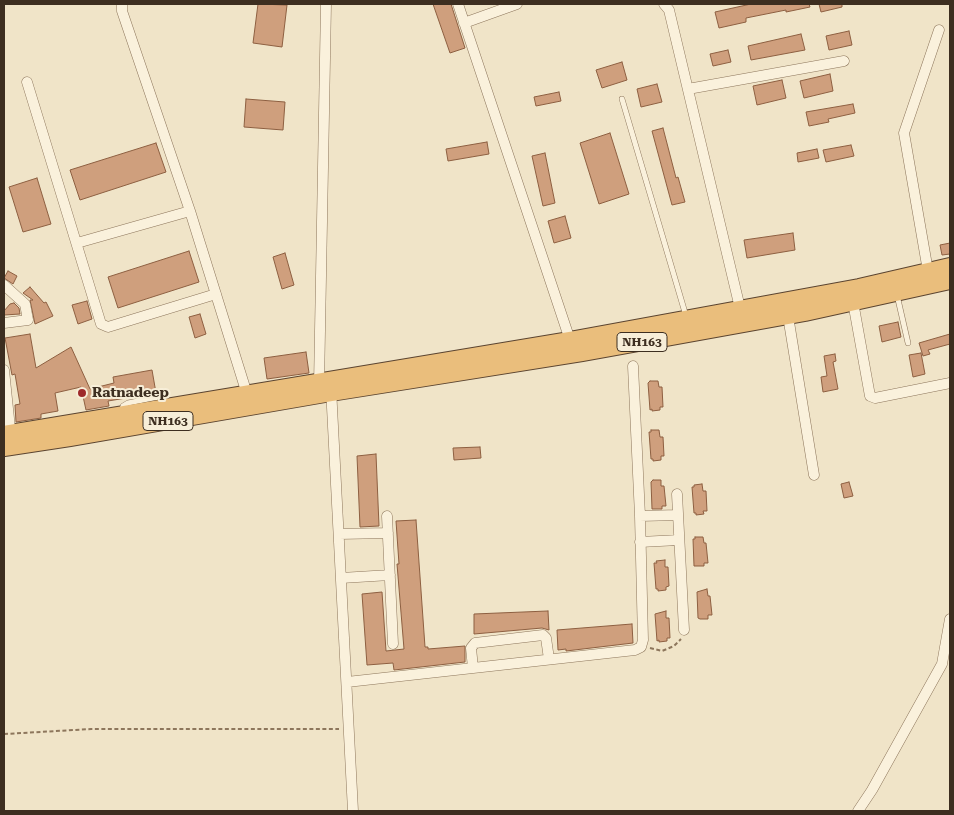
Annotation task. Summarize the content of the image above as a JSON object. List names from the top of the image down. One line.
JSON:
{"streets":{"highway":["NH163"]},"places":["Ratnadeep"]}
